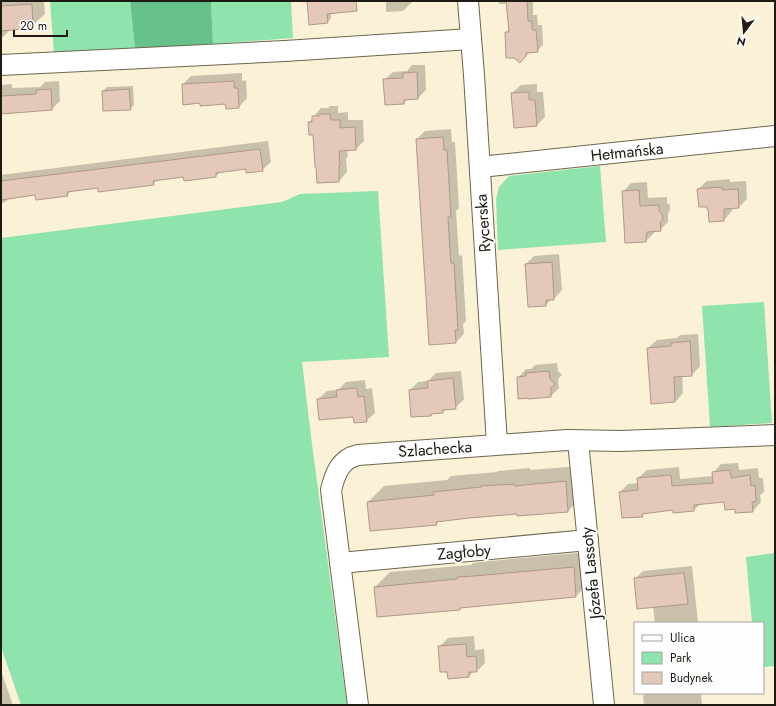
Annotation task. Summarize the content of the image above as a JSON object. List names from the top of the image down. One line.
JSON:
{"streets":{"street":["Hetmańska","Rycerska","Szlachecka","Zagłoby","Józefa Lassoty"]},"crossings":[["Hetmańska","Rycerska"],["Rycerska","Szlachecka"],["Szlachecka","Zagłoby"],["Szlachecka","Józefa Lassoty"],["Zagłoby","Józefa Lassoty"]],"legend":["Ulica","Park","Budynek"],"scale_bar":"20 m","north":"bottom"}
